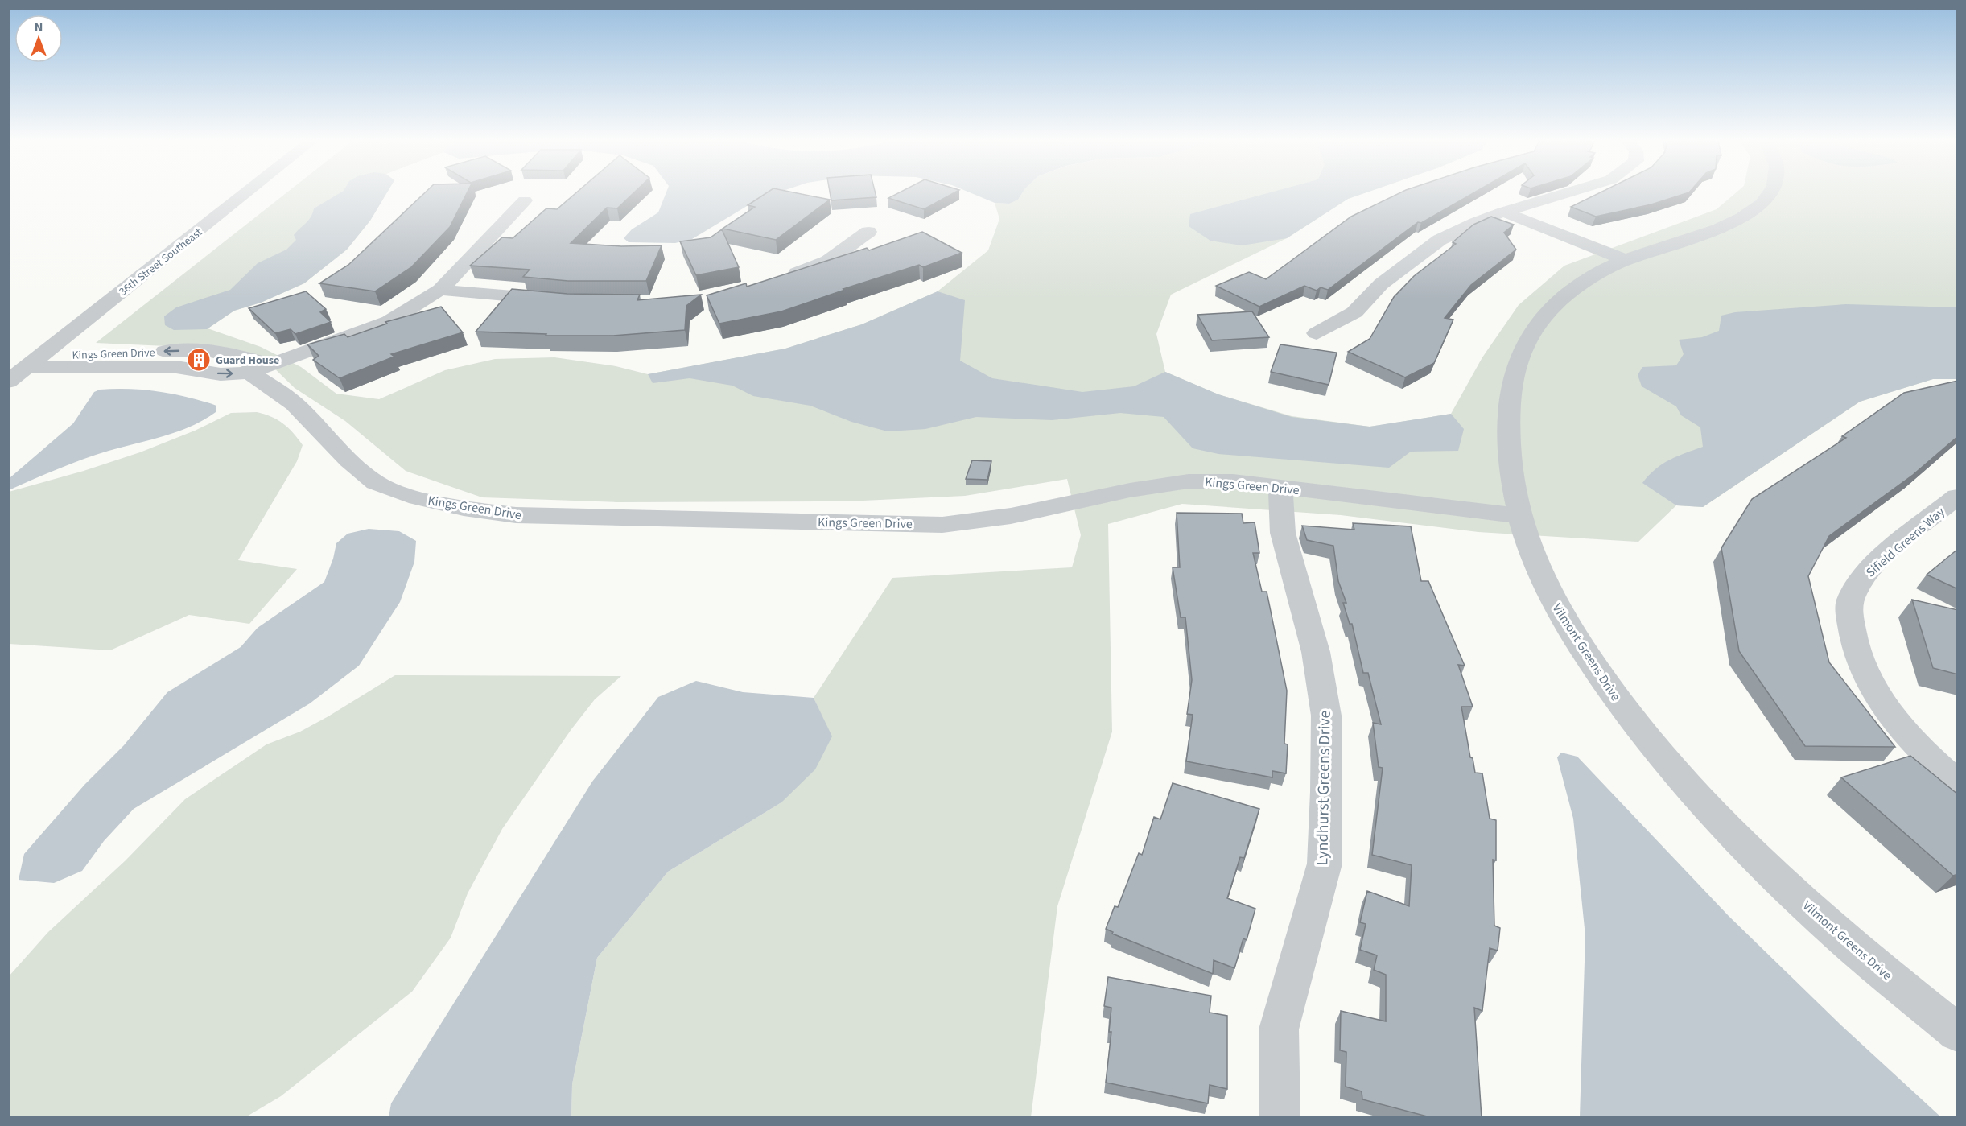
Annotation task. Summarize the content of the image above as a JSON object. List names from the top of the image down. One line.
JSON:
{"streets":{"street":["36th Street Southeast","Kings Green Drive","Sifield Greens Way","Vilmont Greens Drive","Lyndhurst Greens Drive"]},"crossings":[["36th Street Southeast","Kings Green Drive"],["Kings Green Drive","Vilmont Greens Drive"],["Kings Green Drive","Lyndhurst Greens Drive"]],"places":{"building":["Guard House"]},"north":"top"}
